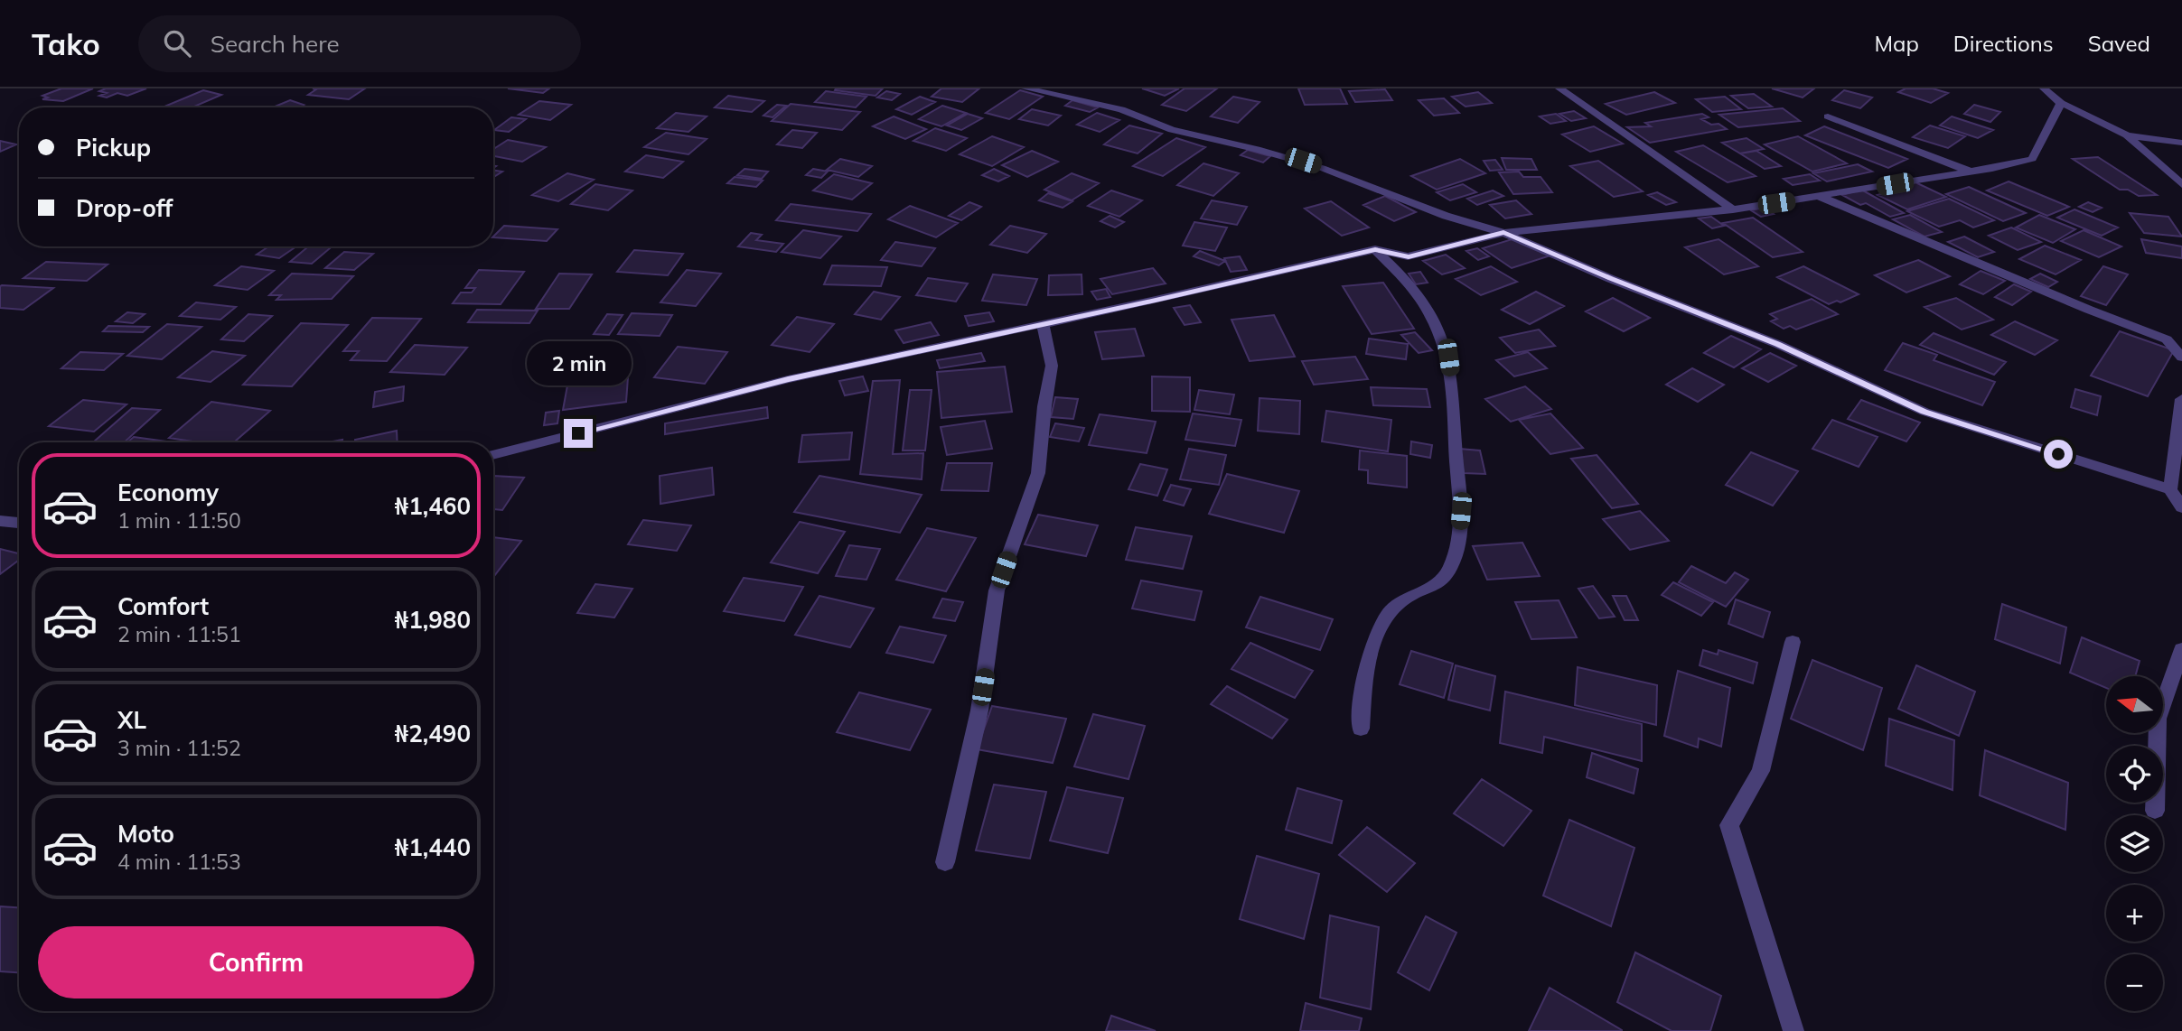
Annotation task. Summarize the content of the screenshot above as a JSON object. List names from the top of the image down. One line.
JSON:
{"north":"left","page":{"header":"Tako","search":"Search here","nav":["Map","Directions","Saved"],"banner":["Pickup","Drop-off"],"bubble":"2 min","list":[{"name":"Economy","note":"1 min · 11:50","value":"₦1,460"},{"name":"Comfort","note":"2 min · 11:51","value":"₦1,980"},{"name":"XL","note":"3 min · 11:52","value":"₦2,490"},{"name":"Moto","note":"4 min · 11:53","value":"₦1,440"}],"map_buttons":["+","−"],"buttons":"Confirm"}}
